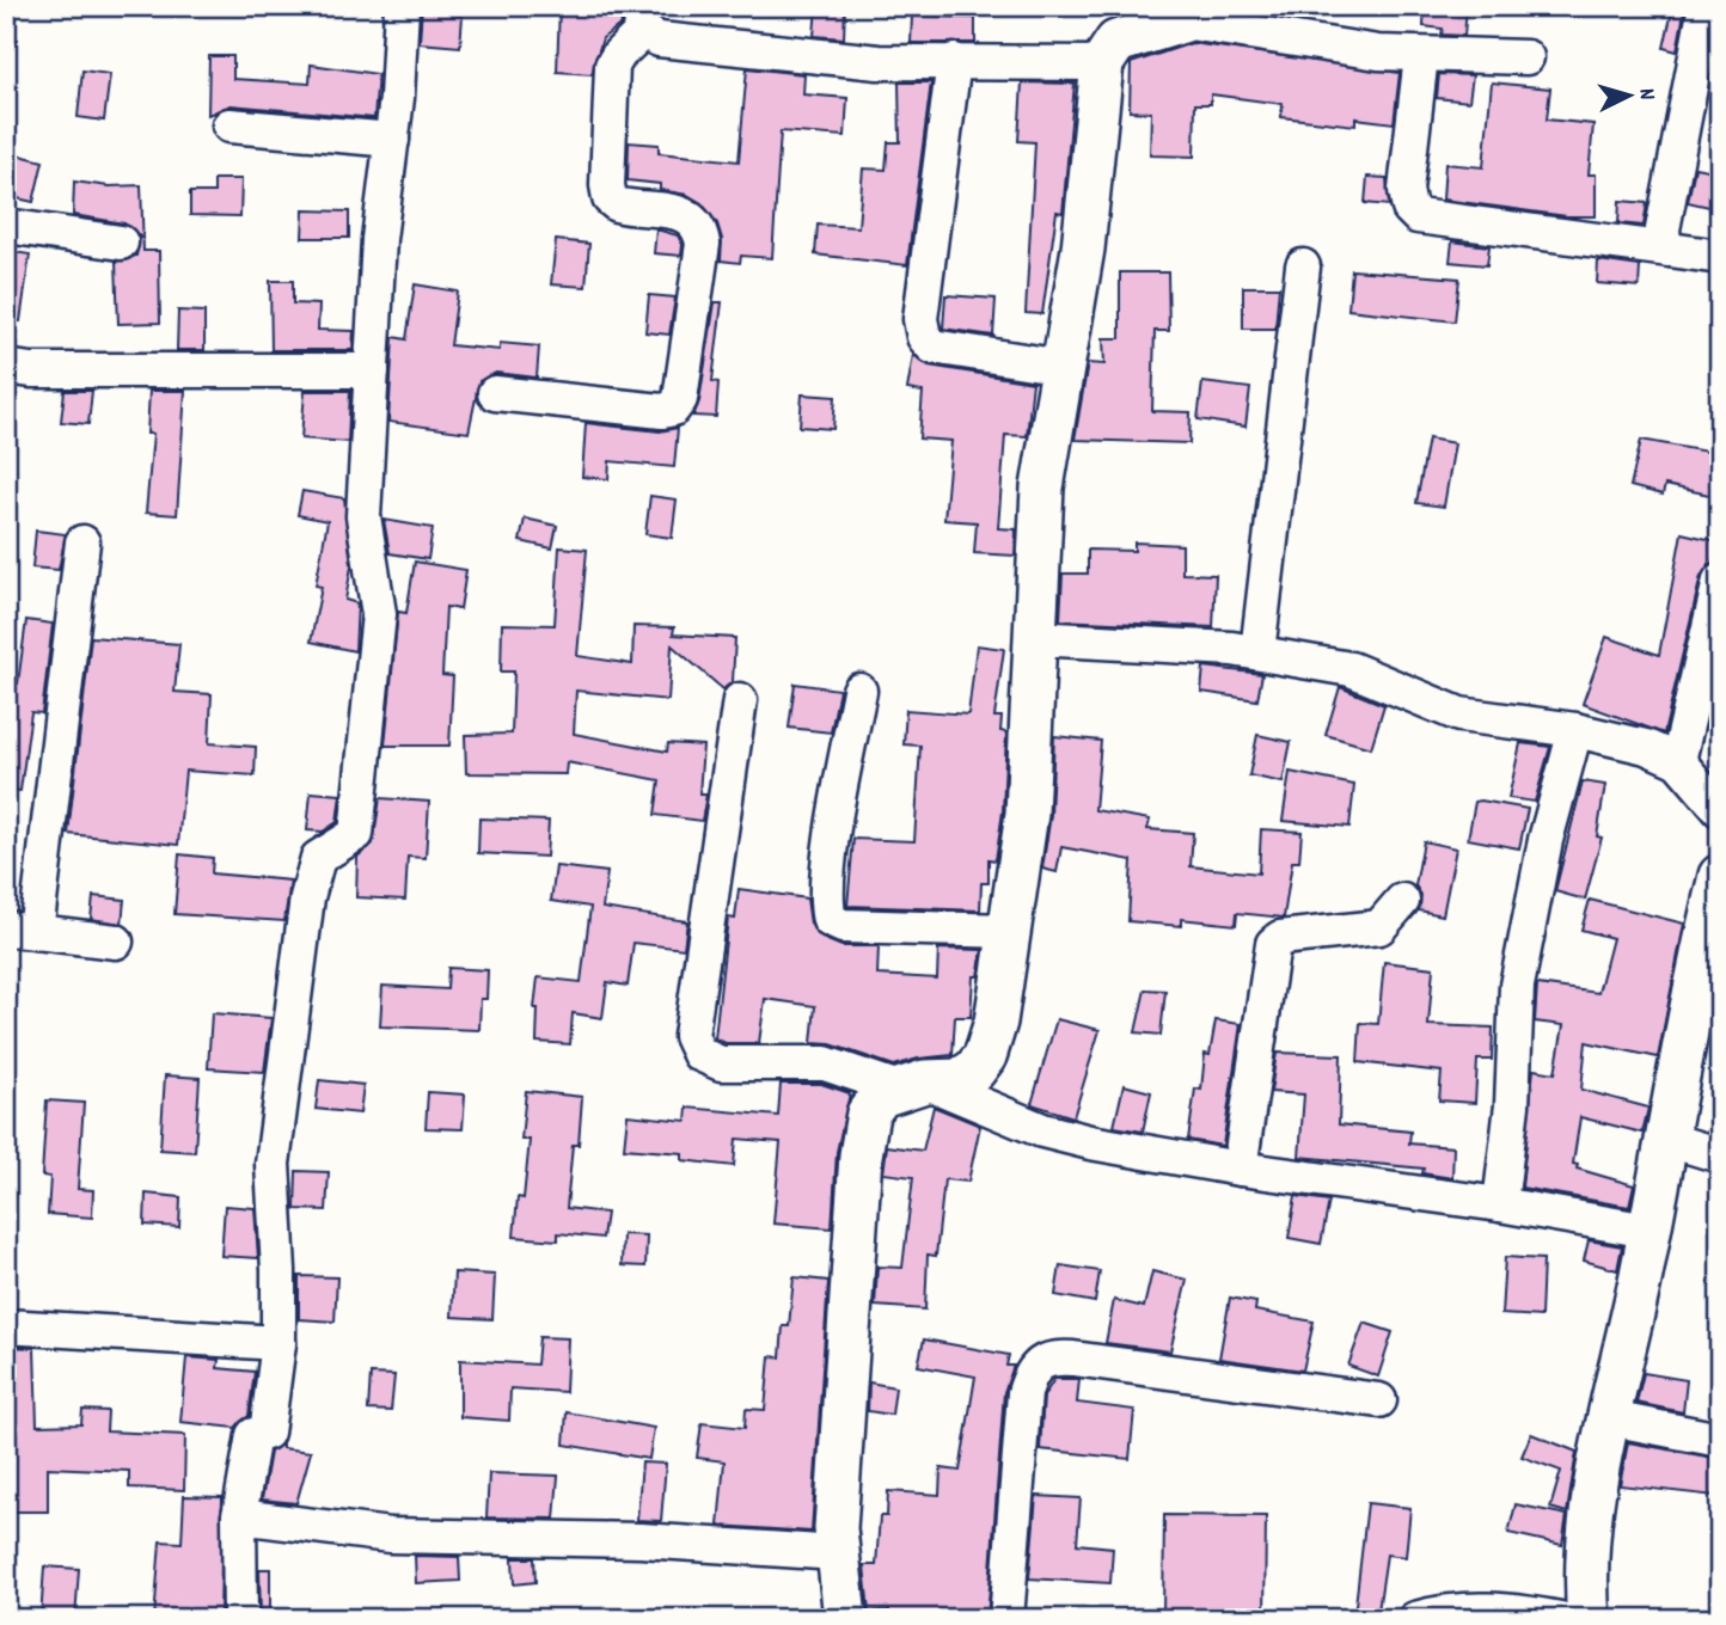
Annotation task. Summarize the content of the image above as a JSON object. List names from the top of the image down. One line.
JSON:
{"north":"right"}
